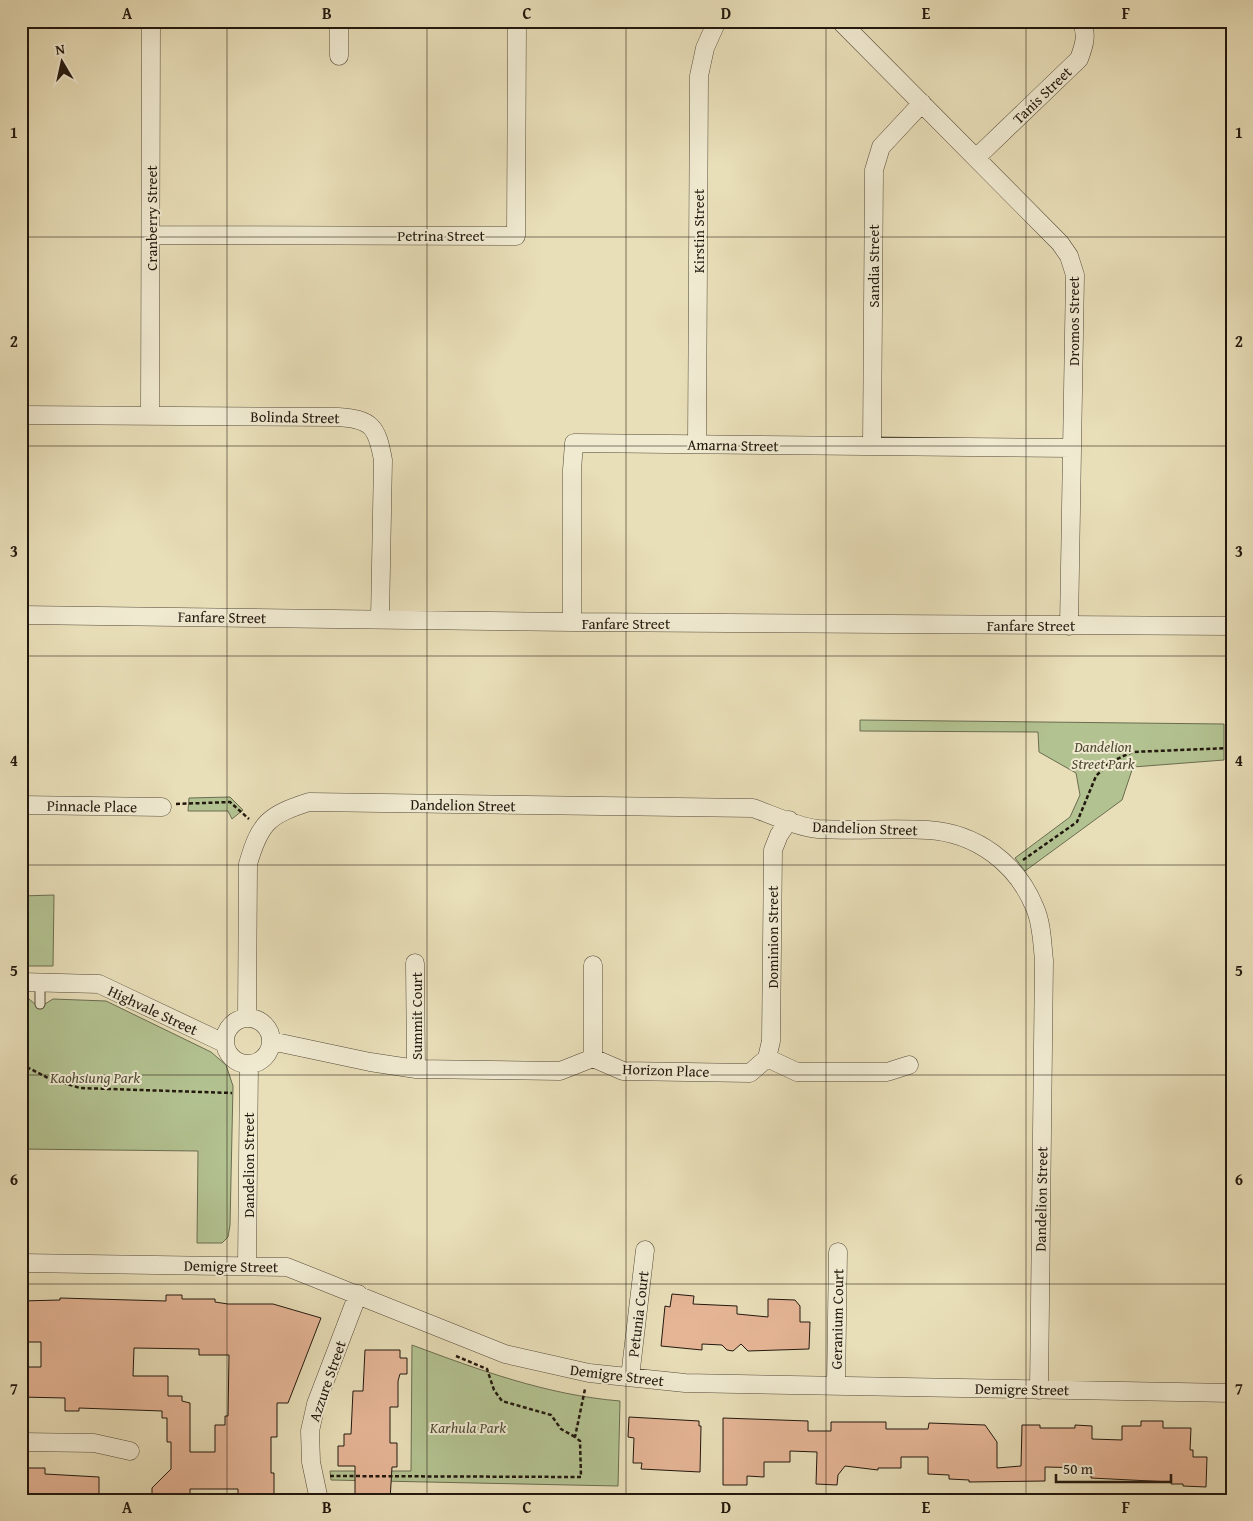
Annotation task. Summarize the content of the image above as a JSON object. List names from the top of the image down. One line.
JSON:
{"streets":{"street":["Tanis Street","Cranberry Street","Kirstin Street","Petrina Street","Sandia Street","Dromos Street","Bolinda Street","Amarna Street","Fanfare Street","Dandelion Street","Pinnacle Place","Dominion Street","Highvale Street","Summit Court","Horizon Place","Demigre Street","Petunia Court","Geranium Court","Azzure Street"]},"crossings":[["Tanis Street","Dromos Street"],["Cranberry Street","Petrina Street"],["Cranberry Street","Bolinda Street"],["Kirstin Street","Amarna Street"],["Sandia Street","Dromos Street"],["Sandia Street","Amarna Street"],["Dromos Street","Amarna Street"],["Dromos Street","Fanfare Street"],["Bolinda Street","Fanfare Street"],["Amarna Street","Fanfare Street"],["Dandelion Street","Dominion Street"],["Dandelion Street","Highvale Street"],["Dandelion Street","Demigre Street"],["Dominion Street","Horizon Place"],["Demigre Street","Petunia Court"],["Demigre Street","Geranium Court"],["Demigre Street","Azzure Street"]],"parks":["Dandelion Street Park","Kaohsiung Park","Karhula Park"],"scale_bar":"50 m","north":"top","grid":{"columns":["A","B","C","D","E","F"],"rows":["1","2","3","4","5","6","7"]}}
